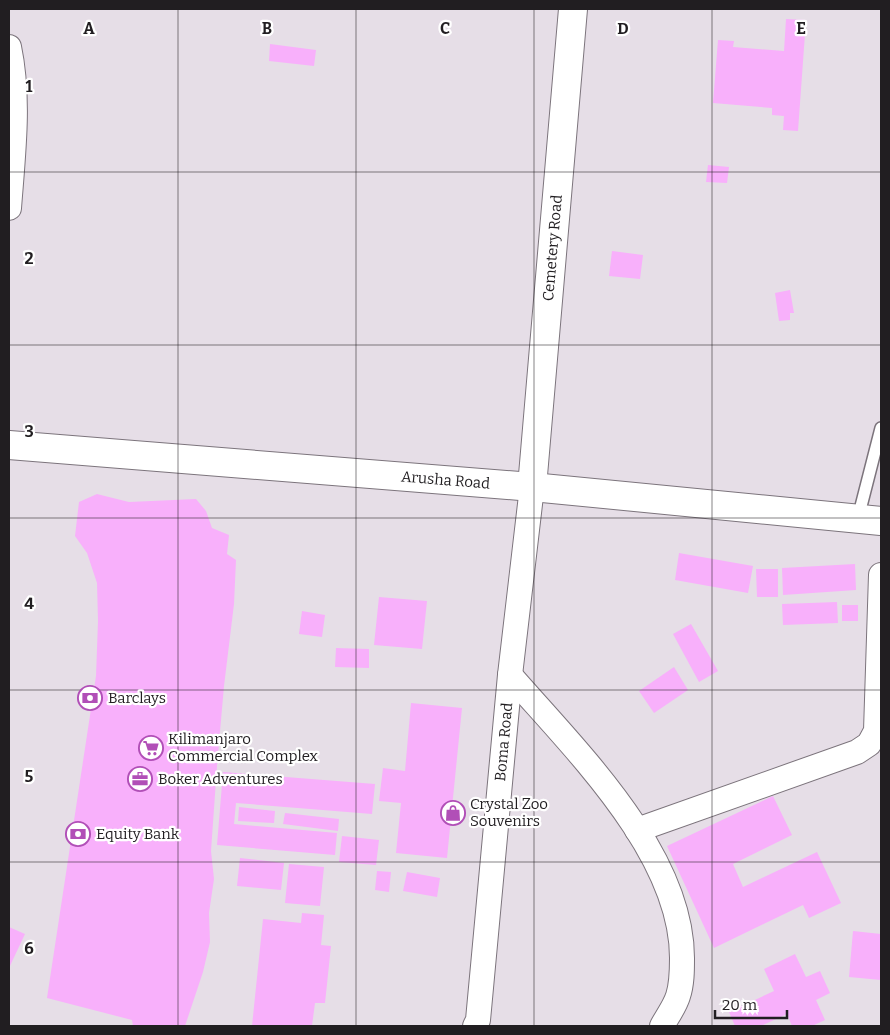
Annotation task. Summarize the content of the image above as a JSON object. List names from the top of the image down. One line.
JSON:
{"streets":{"main road":["Cemetery Road","Arusha Road"],"street":["Boma Road"]},"crossings":[["Cemetery Road","Arusha Road"],["Cemetery Road","Boma Road"],["Arusha Road","Boma Road"]],"places":{"bank":["Barclays","Equity Bank"],"supermarket":["Kilimanjaro Commercial Complex"],"office":["Boker Adventures"],"shop":["Crystal Zoo Souvenirs"]},"scale_bar":"20 m","grid":{"columns":["A","B","C","D","E"],"rows":["1","2","3","4","5","6"]}}
